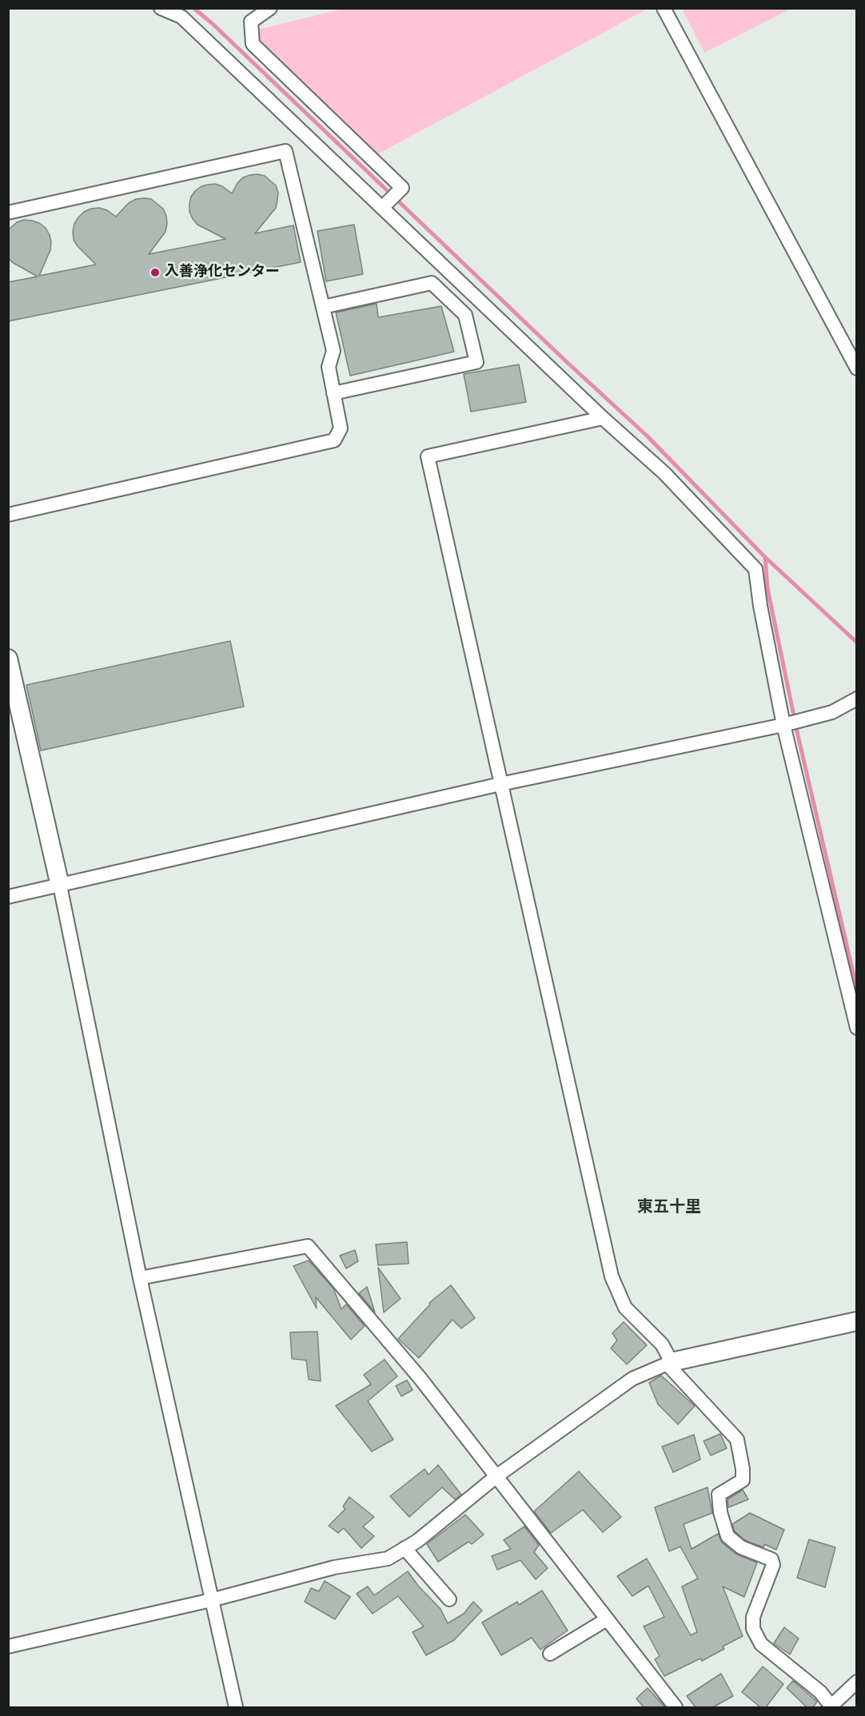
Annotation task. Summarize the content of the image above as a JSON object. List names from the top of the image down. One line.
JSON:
{"districts":["東五十里"],"places":["入善浄化センター"]}
